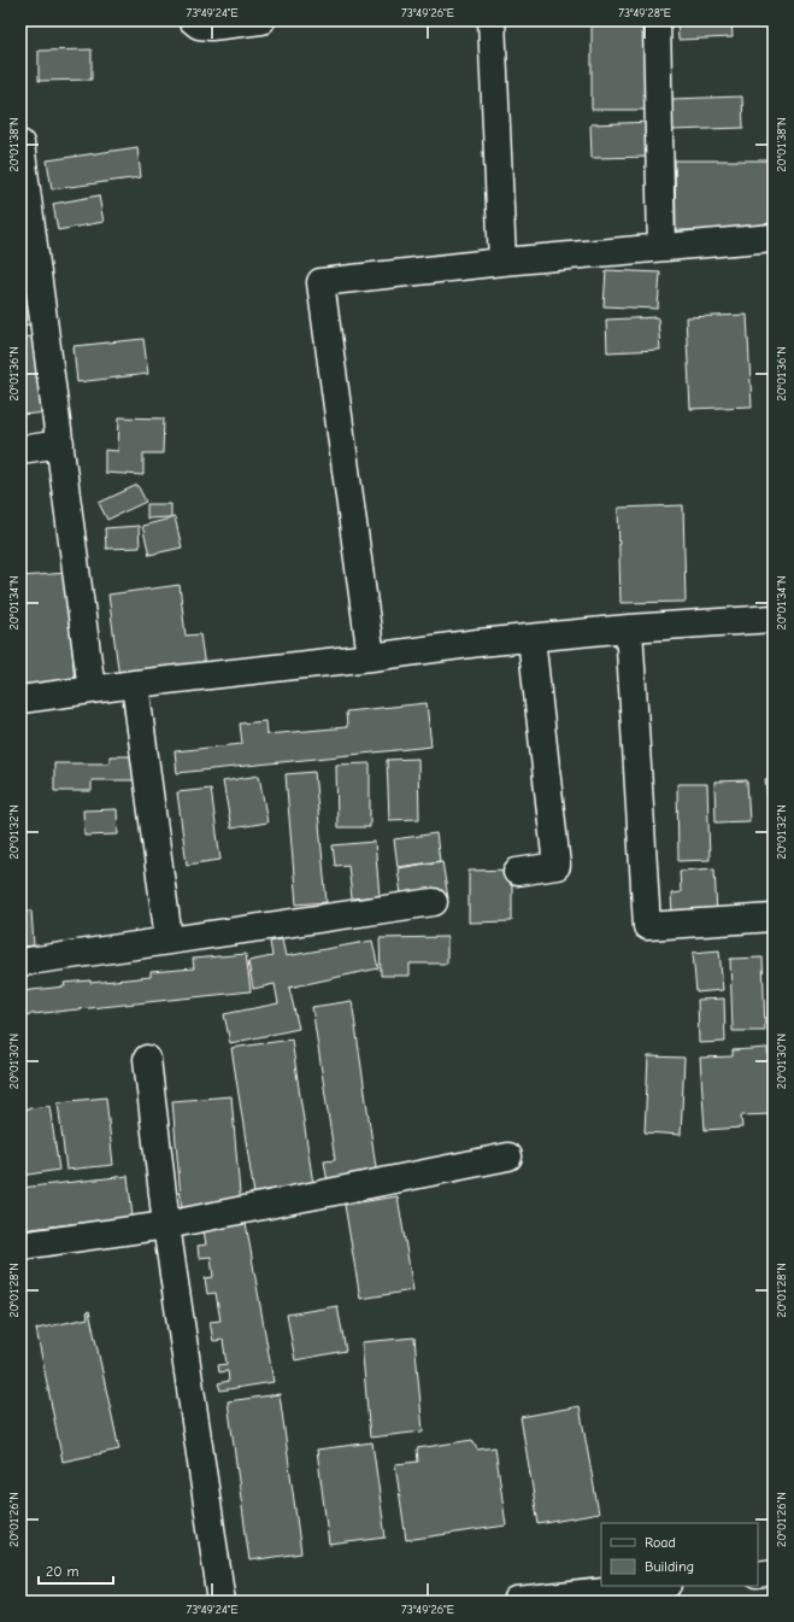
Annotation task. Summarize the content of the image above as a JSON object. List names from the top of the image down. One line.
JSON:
{"legend":["Road","Building"],"scale_bar":"20 m","coordinates":["73°49'24\"E","73°49'26\"E","73°49'28\"E","20°01'38\"N","20°01'36\"N","20°01'34\"N","20°01'32\"N","20°01'30\"N","20°01'28\"N","20°01'26\"N"]}
